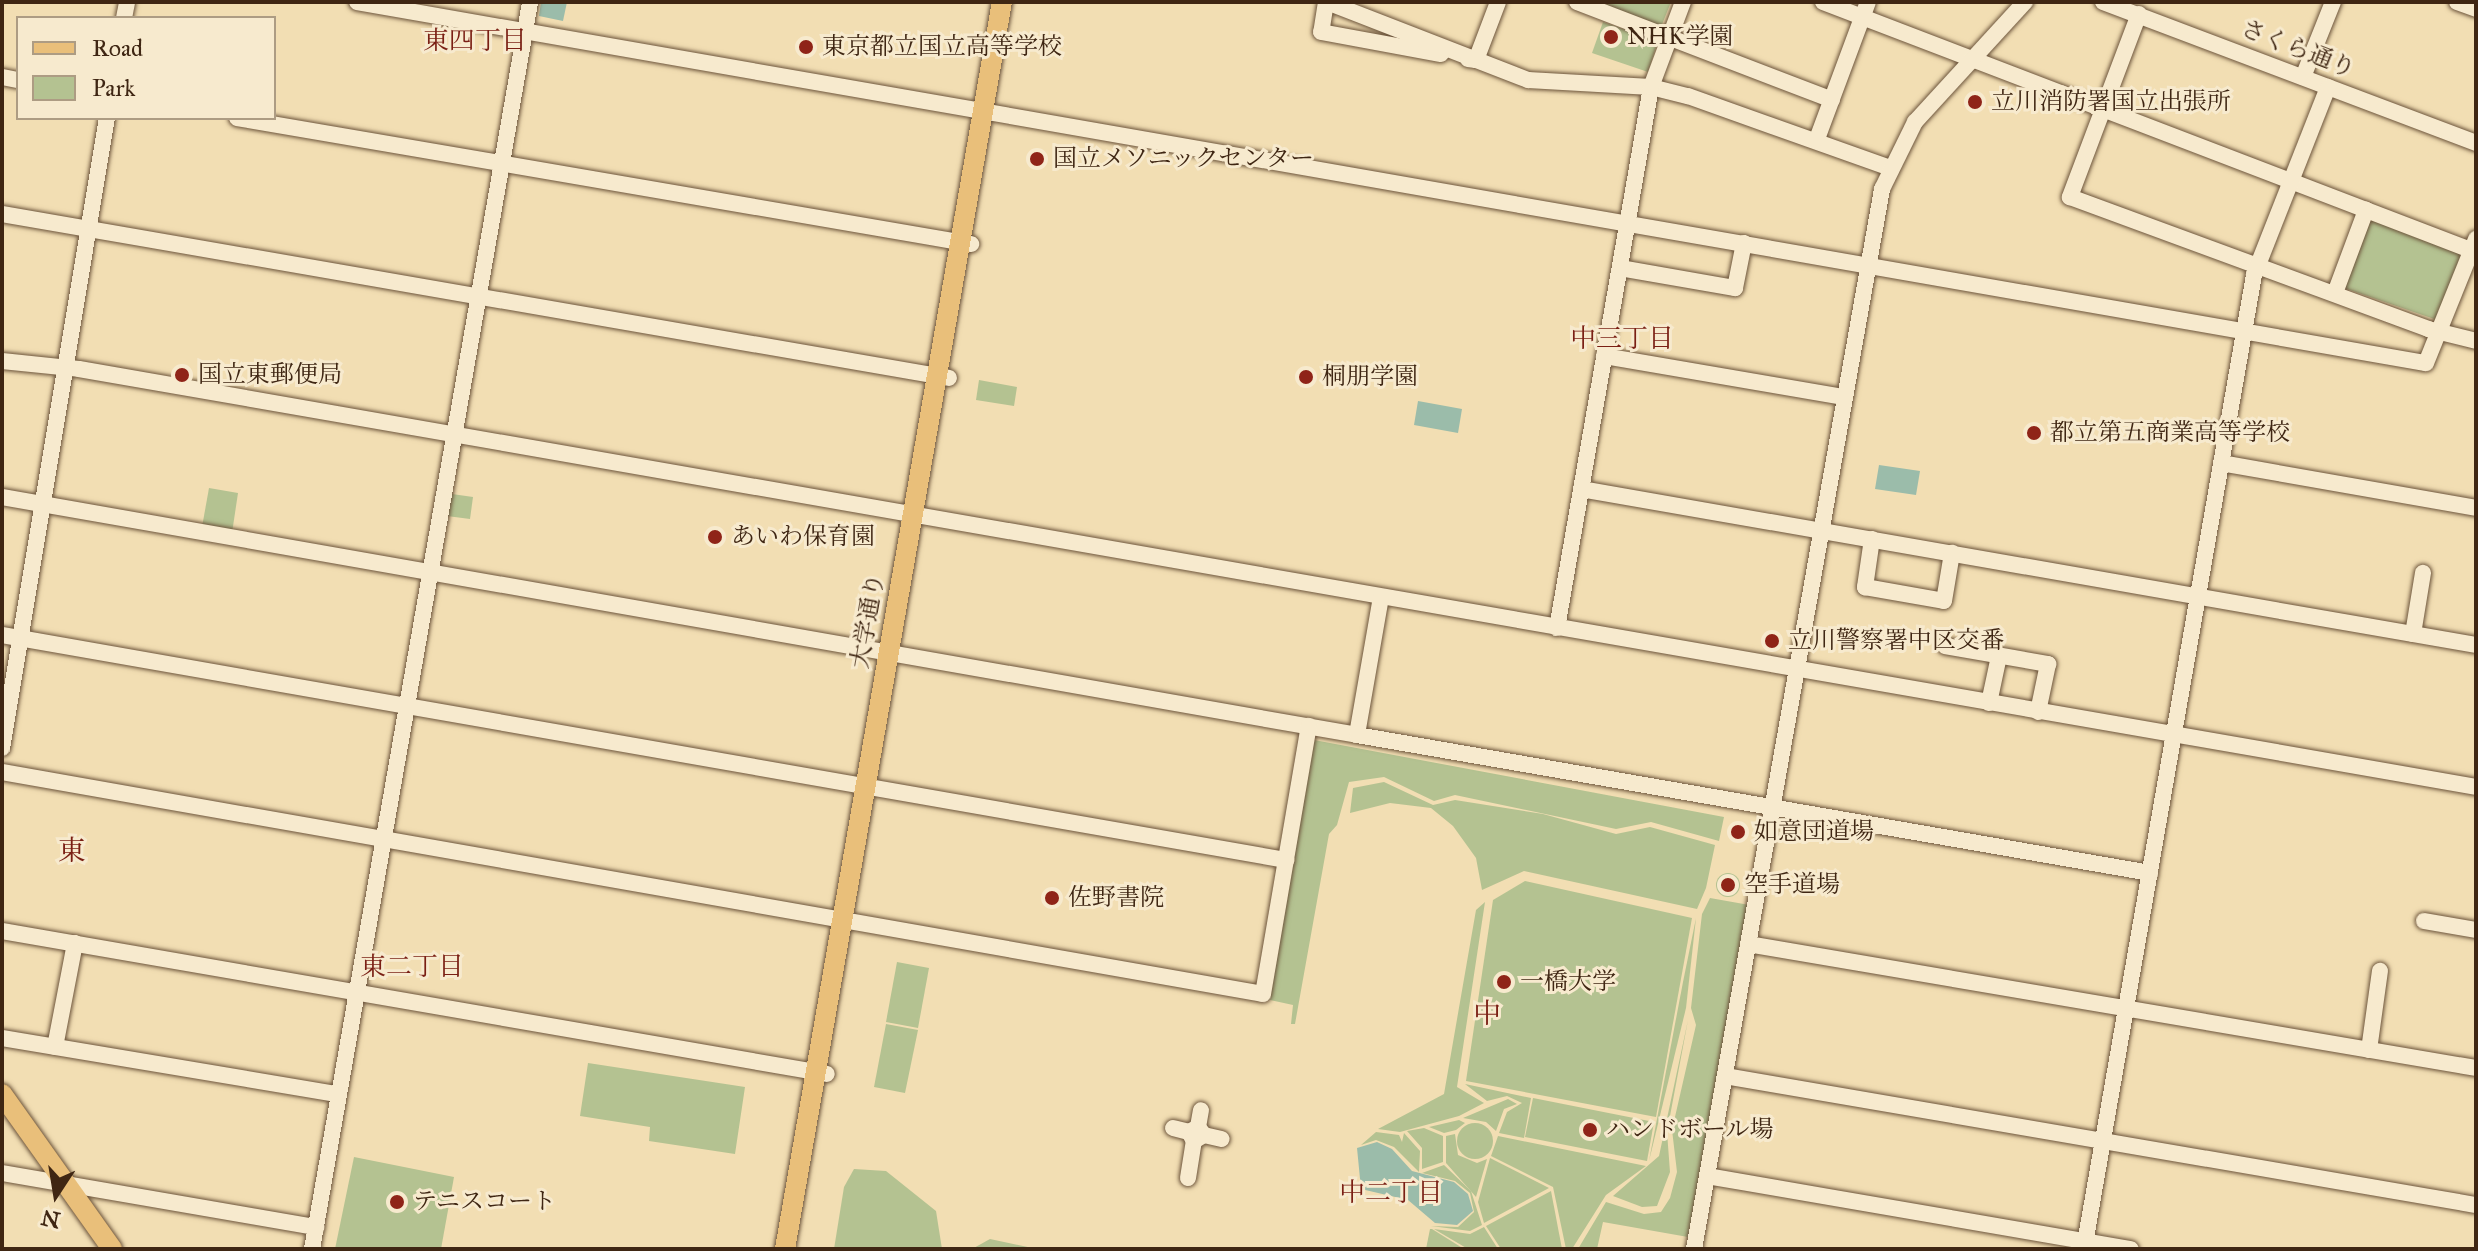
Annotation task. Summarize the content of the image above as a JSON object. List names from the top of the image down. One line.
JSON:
{"streets":{"main road":["大学通り"],"street":["さくら通り"]},"districts":["東四丁目","中三丁目","東","東二丁目","中","中二丁目"],"places":["NHK学園","東京都立国立高等学校","立川消防署国立出張所","国立メソニックセンター","国立東郵便局","桐朋学園","都立第五商業高等学校","あいわ保育園","立川警察署中区交番","如意団道場","空手道場","佐野書院","一橋大学","ハンドボール場","テニスコート"],"legend":["Road","Park"],"north":"bottom"}
